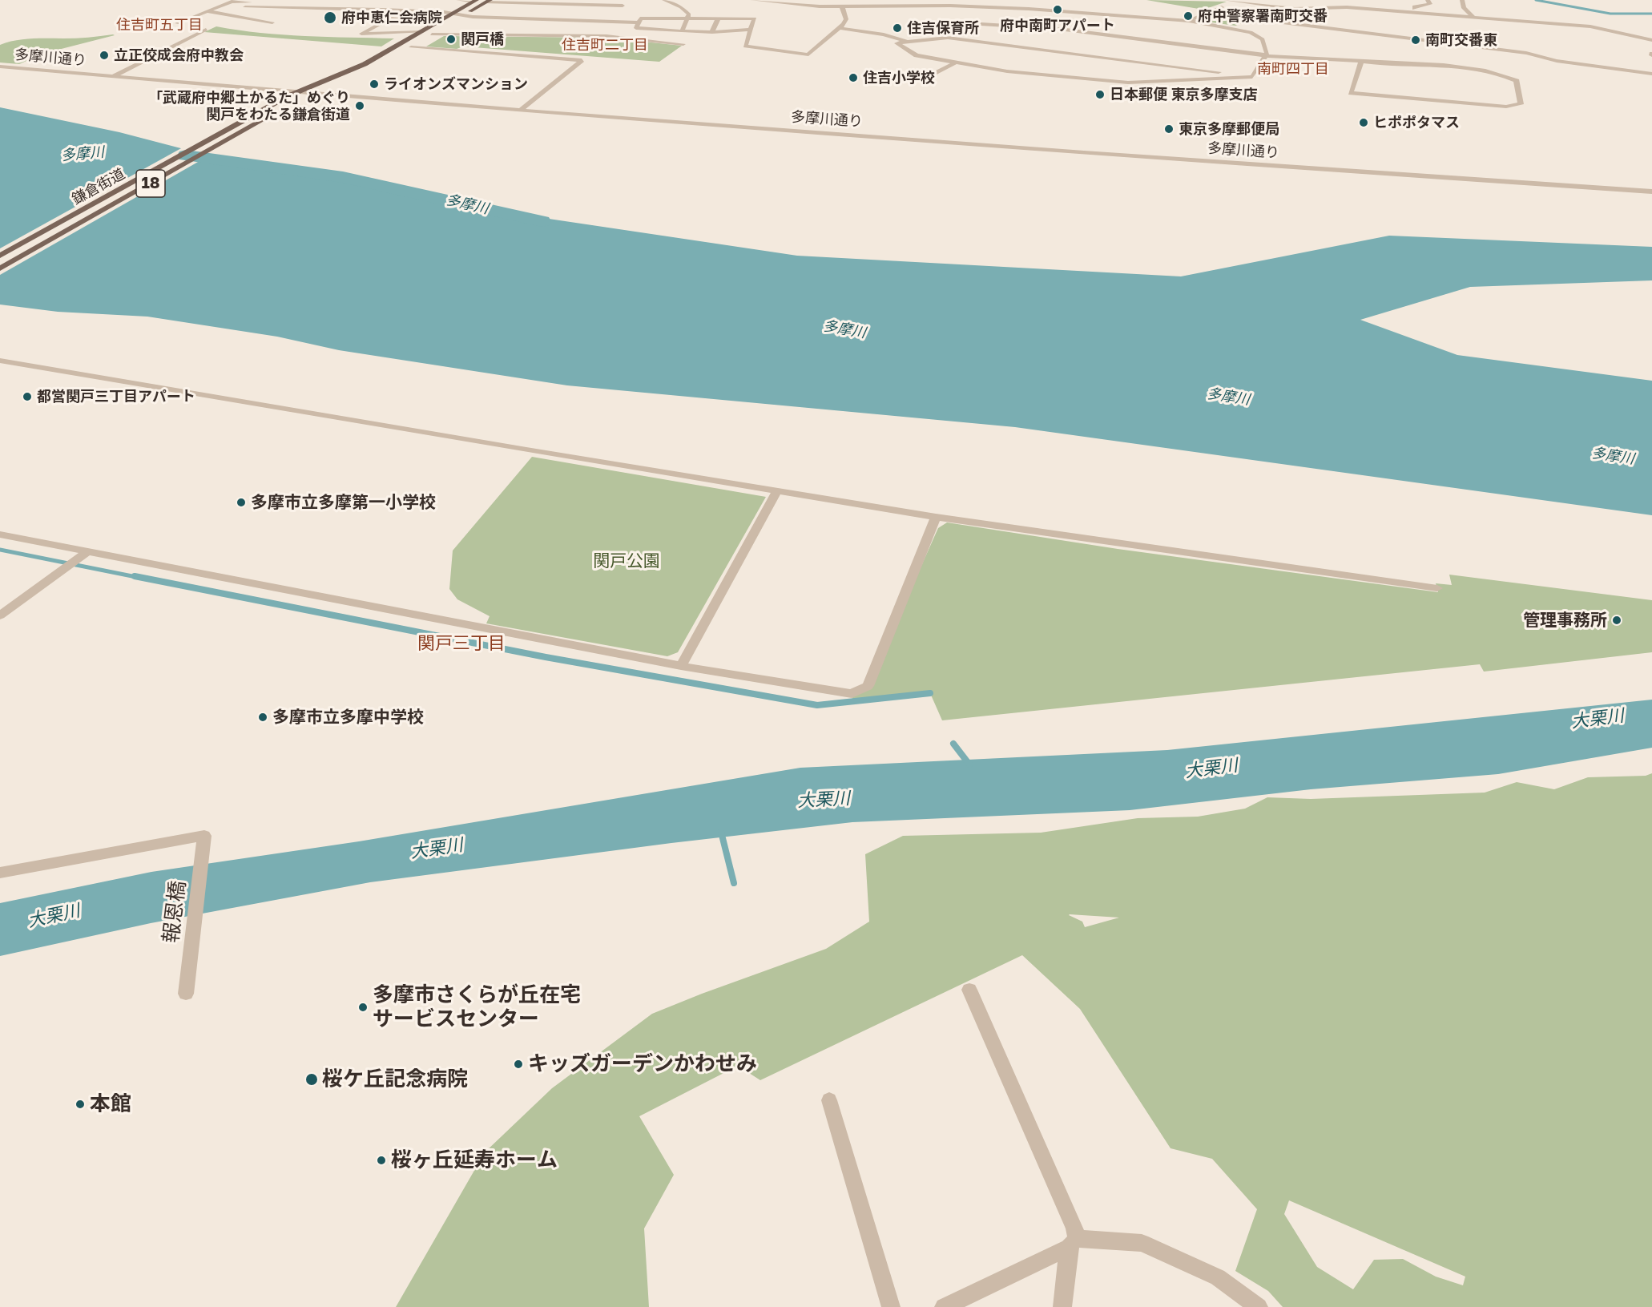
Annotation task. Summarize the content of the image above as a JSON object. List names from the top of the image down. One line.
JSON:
{"streets":{"main road":["18","鎌倉街道"],"street":["多摩川通り","報恩橋"]},"crossings":[["多摩川通り","鎌倉街道"]],"districts":["住吉町五丁目","住吉町二丁目","南町四丁目","関戸三丁目"],"water":["多摩川","大栗川"],"parks":["関戸公園"],"places":["府中南町アパート","府中警察署南町交番","府中恵仁会病院","住吉保育所","関戸橋","南町交番東","立正佼成会府中教会","住吉小学校","ライオンズマンション","日本郵便 東京多摩支店","「武蔵府中郷土かるた」めぐり 関戸をわたる鎌倉街道","ヒポポタマス","東京多摩郵便局","都営関戸三丁目アパート","多摩市立多摩第一小学校","管理事務所","多摩市立多摩中学校","多摩市さくらが丘在宅 サービスセンター","キッズガーデンかわせみ","桜ケ丘記念病院","本館","桜ヶ丘延寿ホーム"]}
